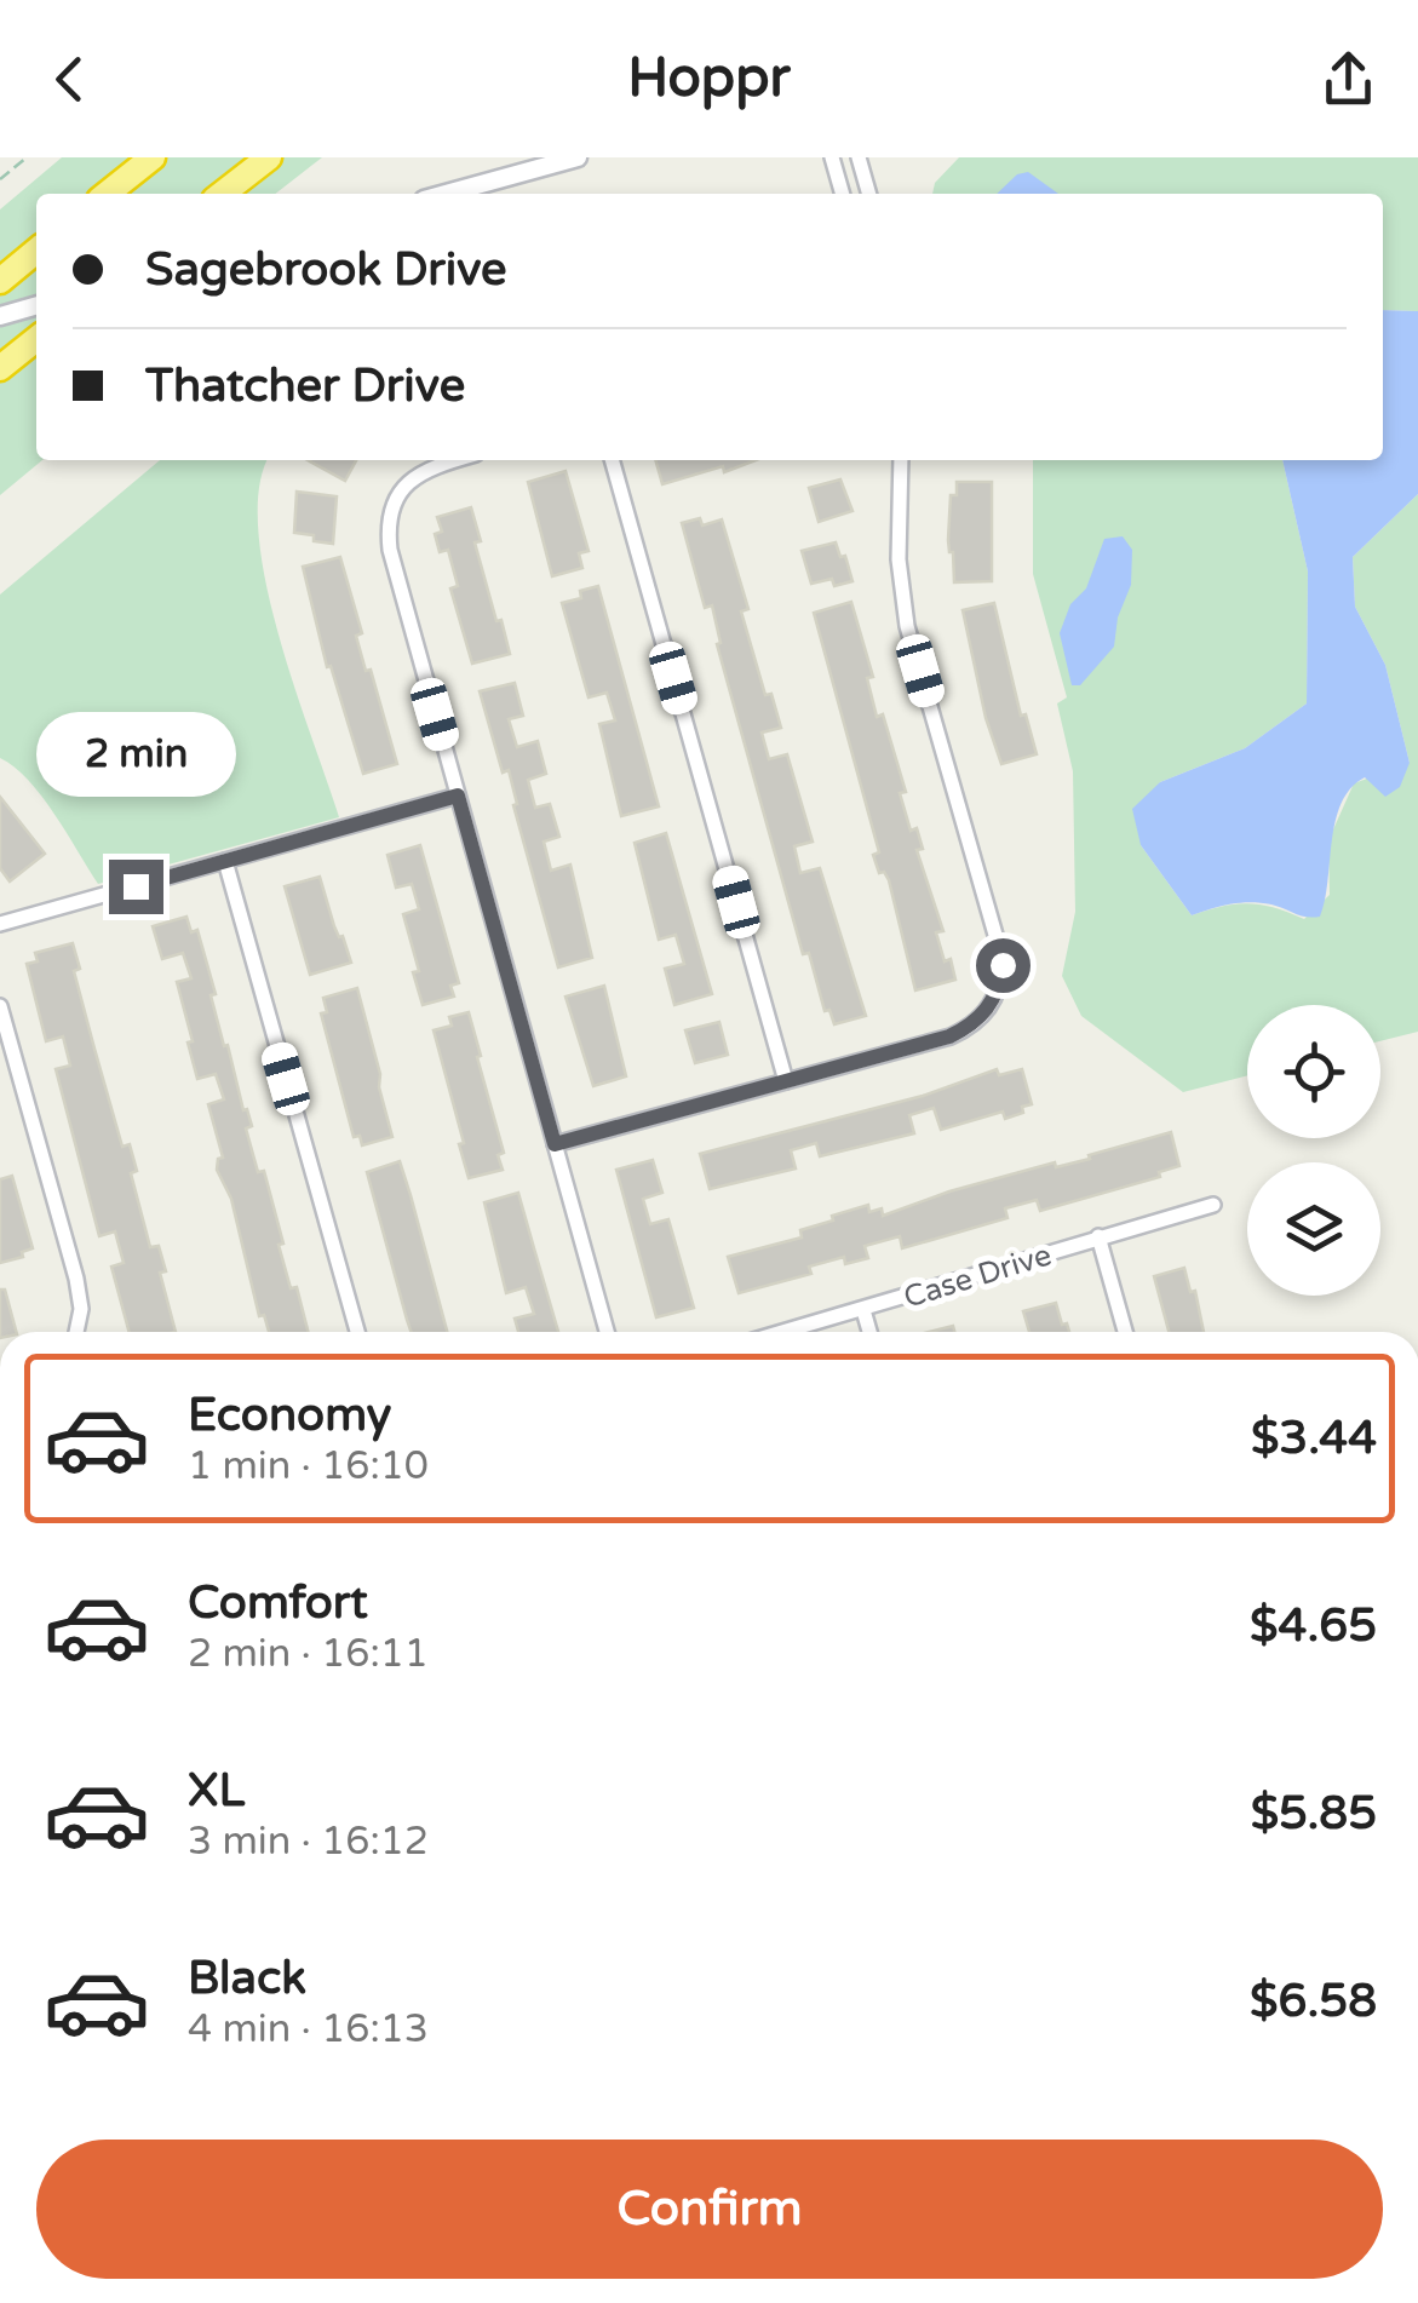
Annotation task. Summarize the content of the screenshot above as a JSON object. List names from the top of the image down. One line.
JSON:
{"streets":{"street":["Case Drive"]},"page":{"header":"Hoppr","banner":["Sagebrook Drive","Thatcher Drive"],"bubble":"2 min","list":[{"name":"Economy","note":"1 min · 16:10","value":"$3.44"},{"name":"Comfort","note":"2 min · 16:11","value":"$4.65"},{"name":"XL","note":"3 min · 16:12","value":"$5.85"},{"name":"Black","note":"4 min · 16:13","value":"$6.58"}],"buttons":"Confirm"}}
